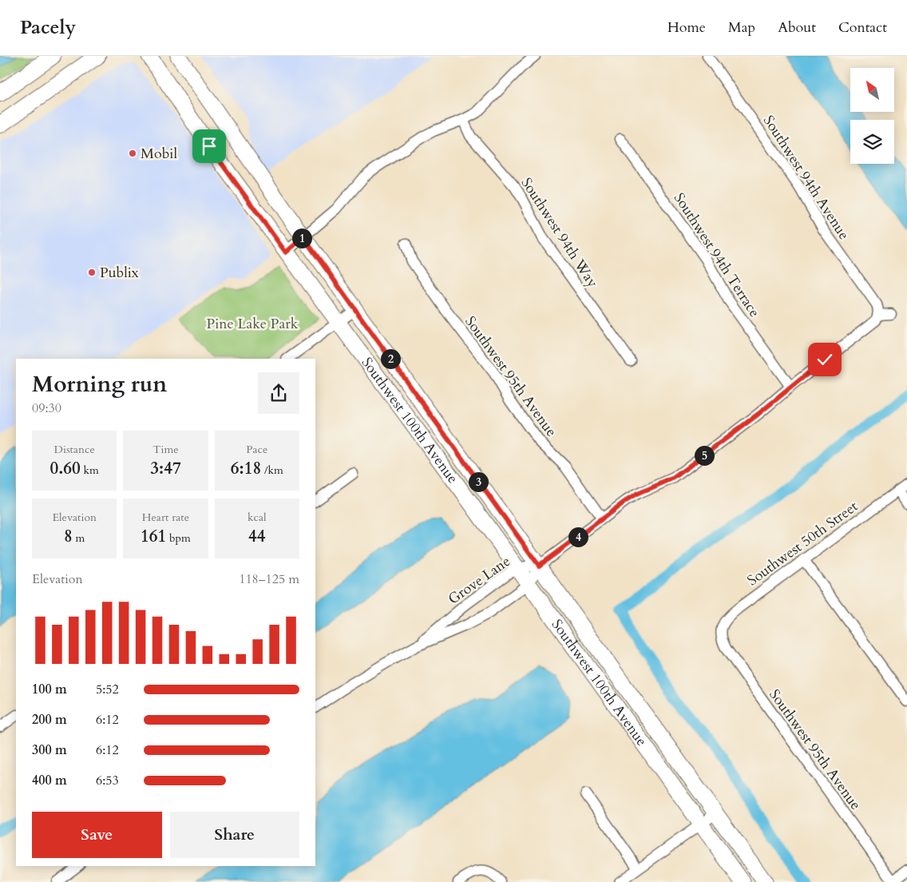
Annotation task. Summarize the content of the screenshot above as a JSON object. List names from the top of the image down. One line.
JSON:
{"streets":{"main road":["Southwest 100th Avenue"],"street":["Southwest 94th Avenue","Southwest 94th Way","Southwest 94th Terrace","Southwest 95th Avenue","Southwest 50th Street","Grove Lane"]},"crossings":[["Southwest 95th Avenue","Southwest 50th Street"],["Southwest 100th Avenue","Grove Lane"]],"parks":["Pine Lake Park"],"places":["Mobil","Publix"],"north":"top left","page":{"header":"Pacely","nav":["Home","Map","About","Contact"],"pins":["1","2","5","3","4"],"heading":["Morning run","09:30"],"stats":[["Distance","0.60 km"],["Time","3:47"],["Pace","6:18 /km"],["Elevation","8 m"],["Heart rate","161 bpm"],["kcal","44"]],"chart":["Elevation","118–125 m"],"list":[{"name":"100 m","note":"5:52"},{"name":"200 m","note":"6:12"},{"name":"300 m","note":"6:12"},{"name":"400 m","note":"6:53"}],"buttons":["Save","Share"]}}
